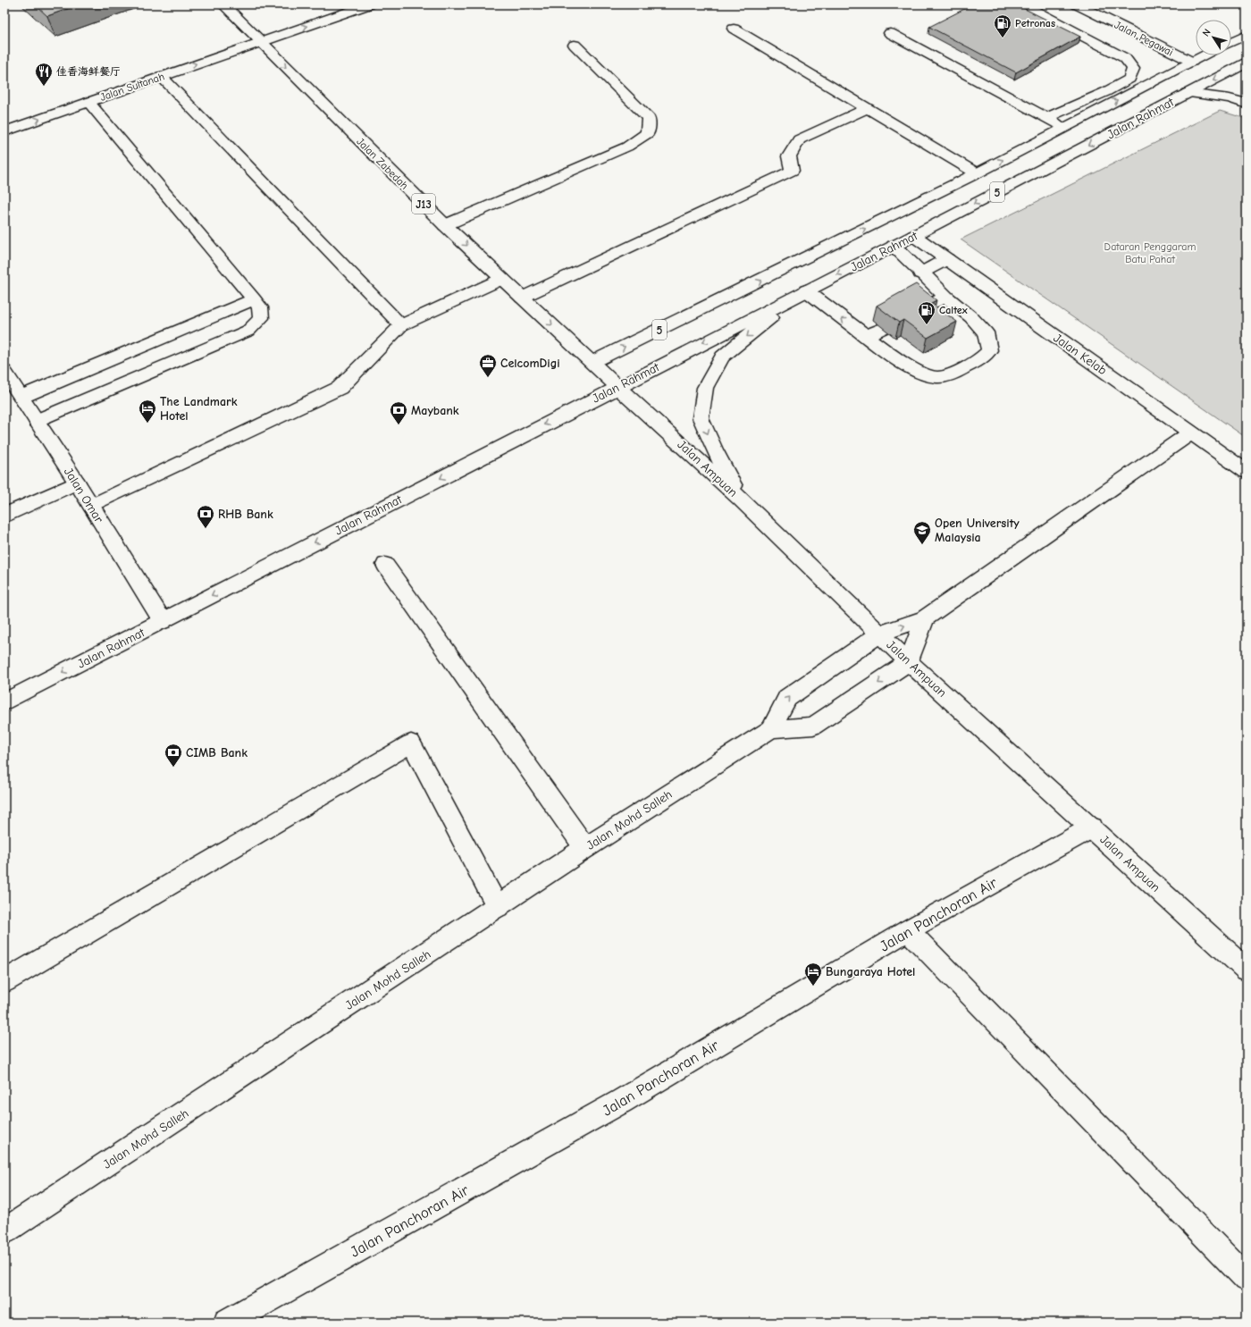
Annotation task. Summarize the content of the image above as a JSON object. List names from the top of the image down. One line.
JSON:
{"streets":{"main road":["Jalan Pegawai","Jalan Sultanah","Jalan Rahmat","Jalan Zabedah","5","J13","Jalan Kelab","Jalan Ampuan","Jalan Omar","Jalan Mohd Salleh","Jalan Panchoran Air"]},"crossings":[["Jalan Pegawai","Jalan Rahmat"],["Jalan Sultanah","Jalan Zabedah"],["Jalan Rahmat","Jalan Zabedah"],["Jalan Rahmat","Jalan Kelab"],["Jalan Rahmat","Jalan Ampuan"],["Jalan Rahmat","Jalan Omar"],["Jalan Zabedah","Jalan Ampuan"],["Jalan Ampuan","Jalan Panchoran Air"]],"one_way":["Jalan Sultanah"],"parks":["Dataran Penggaram Batu Pahat"],"places":{"fuel station":["Petronas","Caltex"],"restaurant":["佳香海鲜餐厅"],"office":["CelcomDigi"],"hotel":["The Landmark Hotel","Bungaraya Hotel"],"bank":["Maybank","RHB Bank","CIMB Bank"],"school or university":["Open University Malaysia"]},"north":"top left"}
